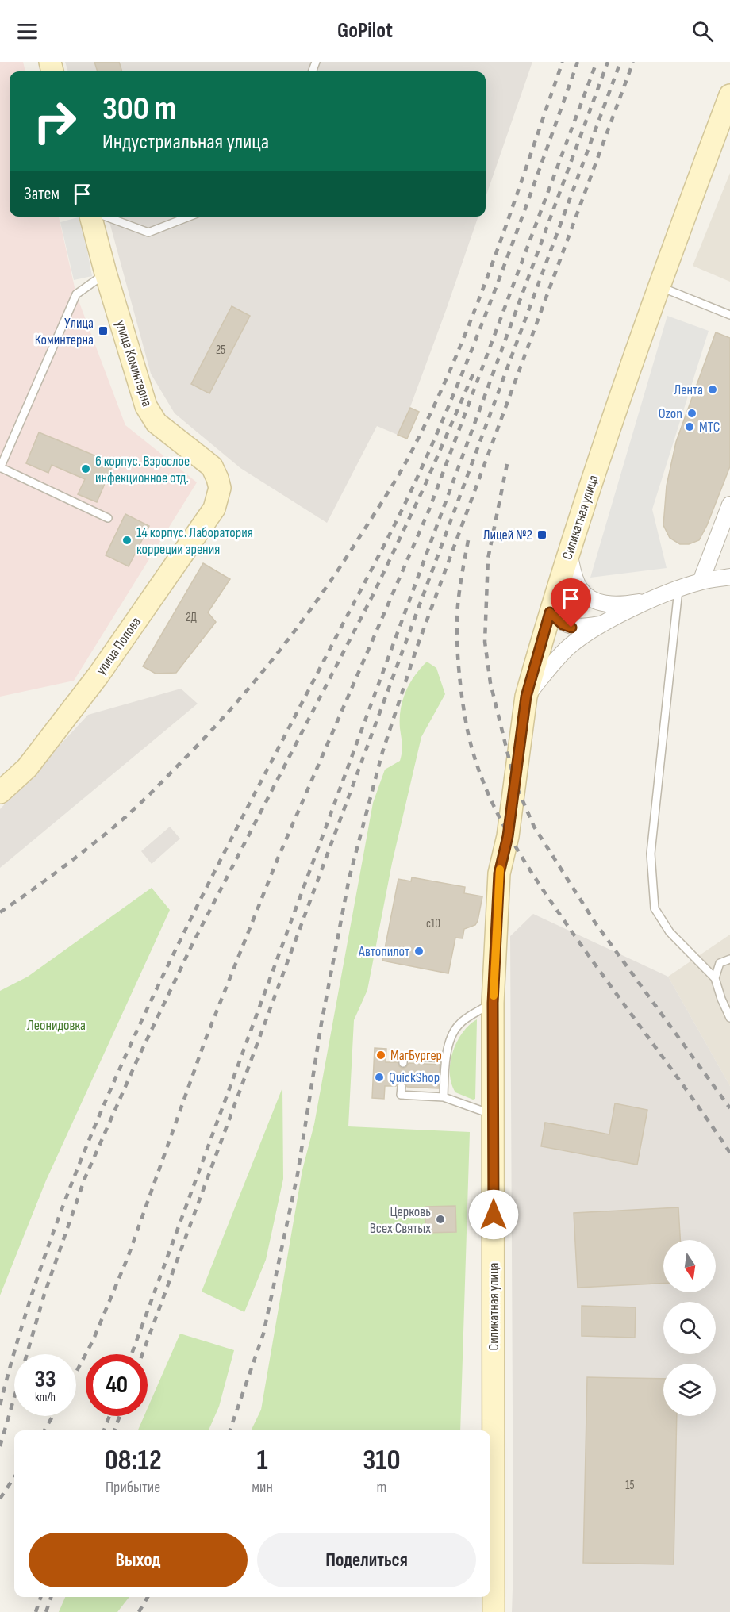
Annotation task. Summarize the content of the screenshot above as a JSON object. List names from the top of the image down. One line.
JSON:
{"streets":{"street":["улица Коминтерна","Силикатная улица","улица Попова"]},"crossings":[["улица Коминтерна","улица Попова"]],"parks":["Леонидовка"],"places":{"transit":["Улица Коминтерна","Лицей №2"],"other":["Лента","Ozon","МТС","6 корпус. Взрослое инфекционное отд.","14 корпус. Лаборатория корреции зрения","Автопилот","МагБургер","QuickShop","Церковь Всех Святых"]},"house_numbers":["25","2Д","с10","15"],"north":"bottom","page":{"header":"GoPilot","turn":["300 m","Индустриальная улица"],"then":"Затем","speed":"33 km/h","limit":"40","eta":["08:12","Прибытие","1","мин","310","m"],"buttons":["Выход","Поделиться"]}}
